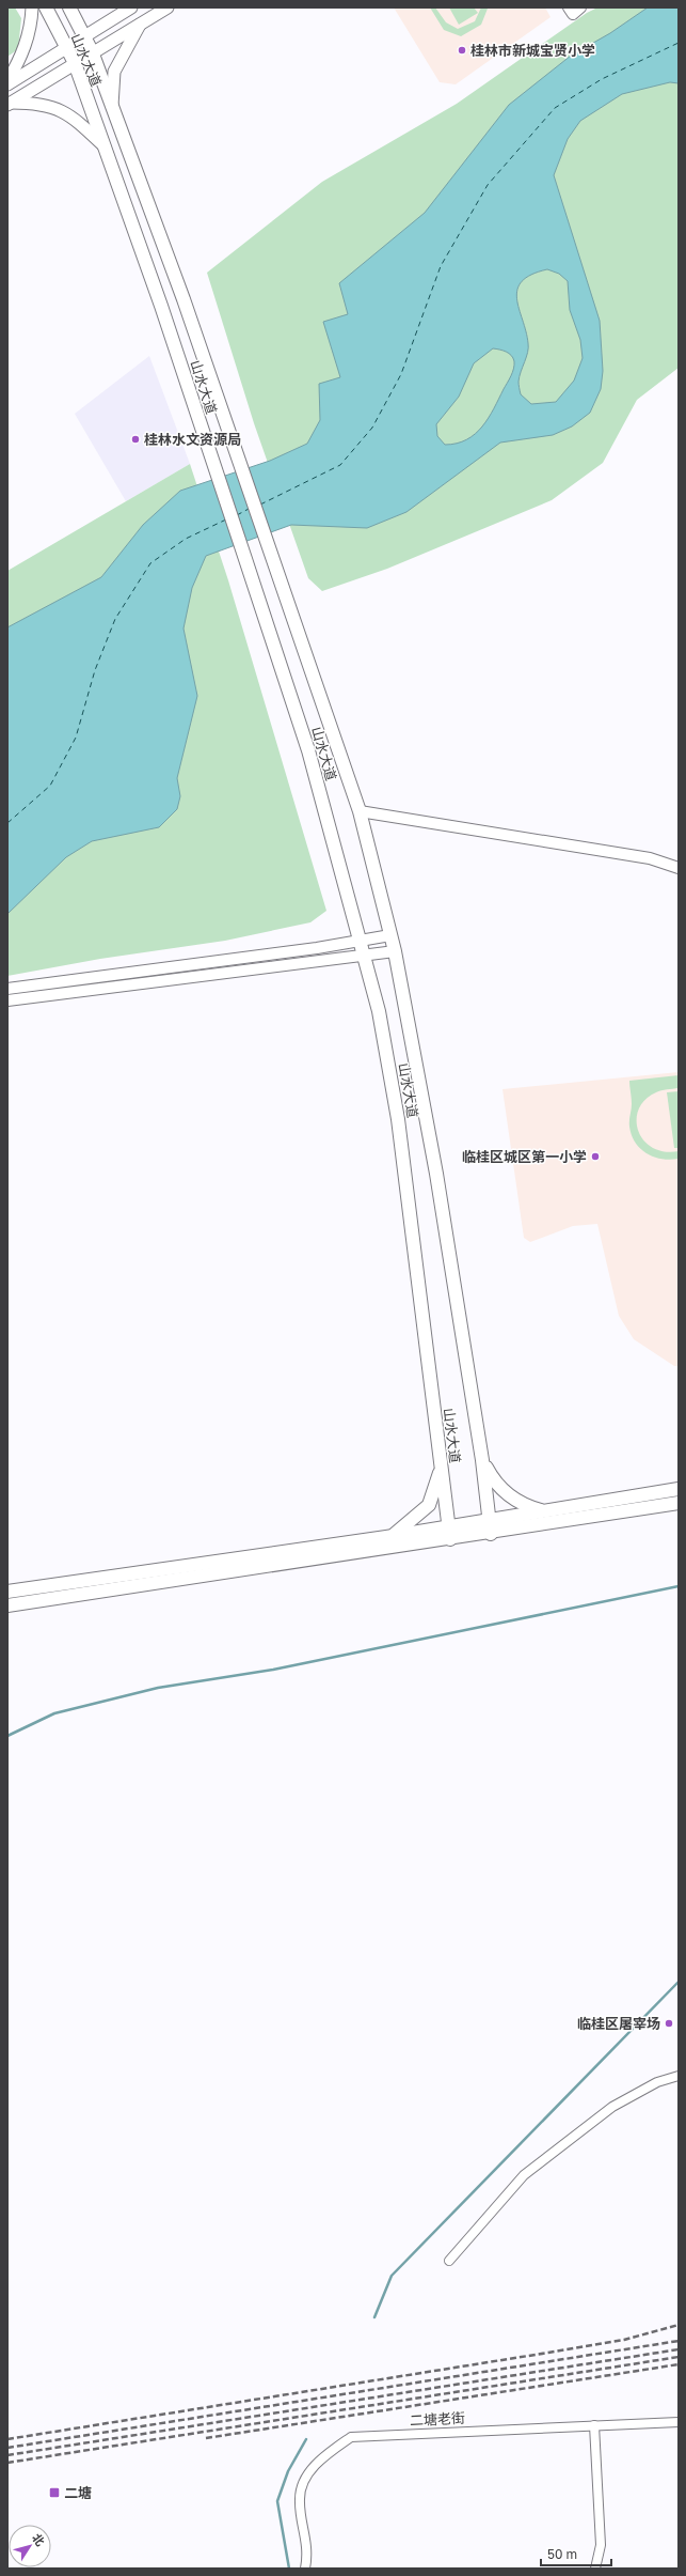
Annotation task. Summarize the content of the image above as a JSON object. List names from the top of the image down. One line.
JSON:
{"streets":{"main road":["山水大道"],"street":["二塘老街"]},"places":{"other":["桂林市新城宝贤小学","桂林水文资源局","临桂区城区第一小学","临桂区屠宰场"],"transit":["二塘"]},"scale_bar":"50 m","north":"top right"}
